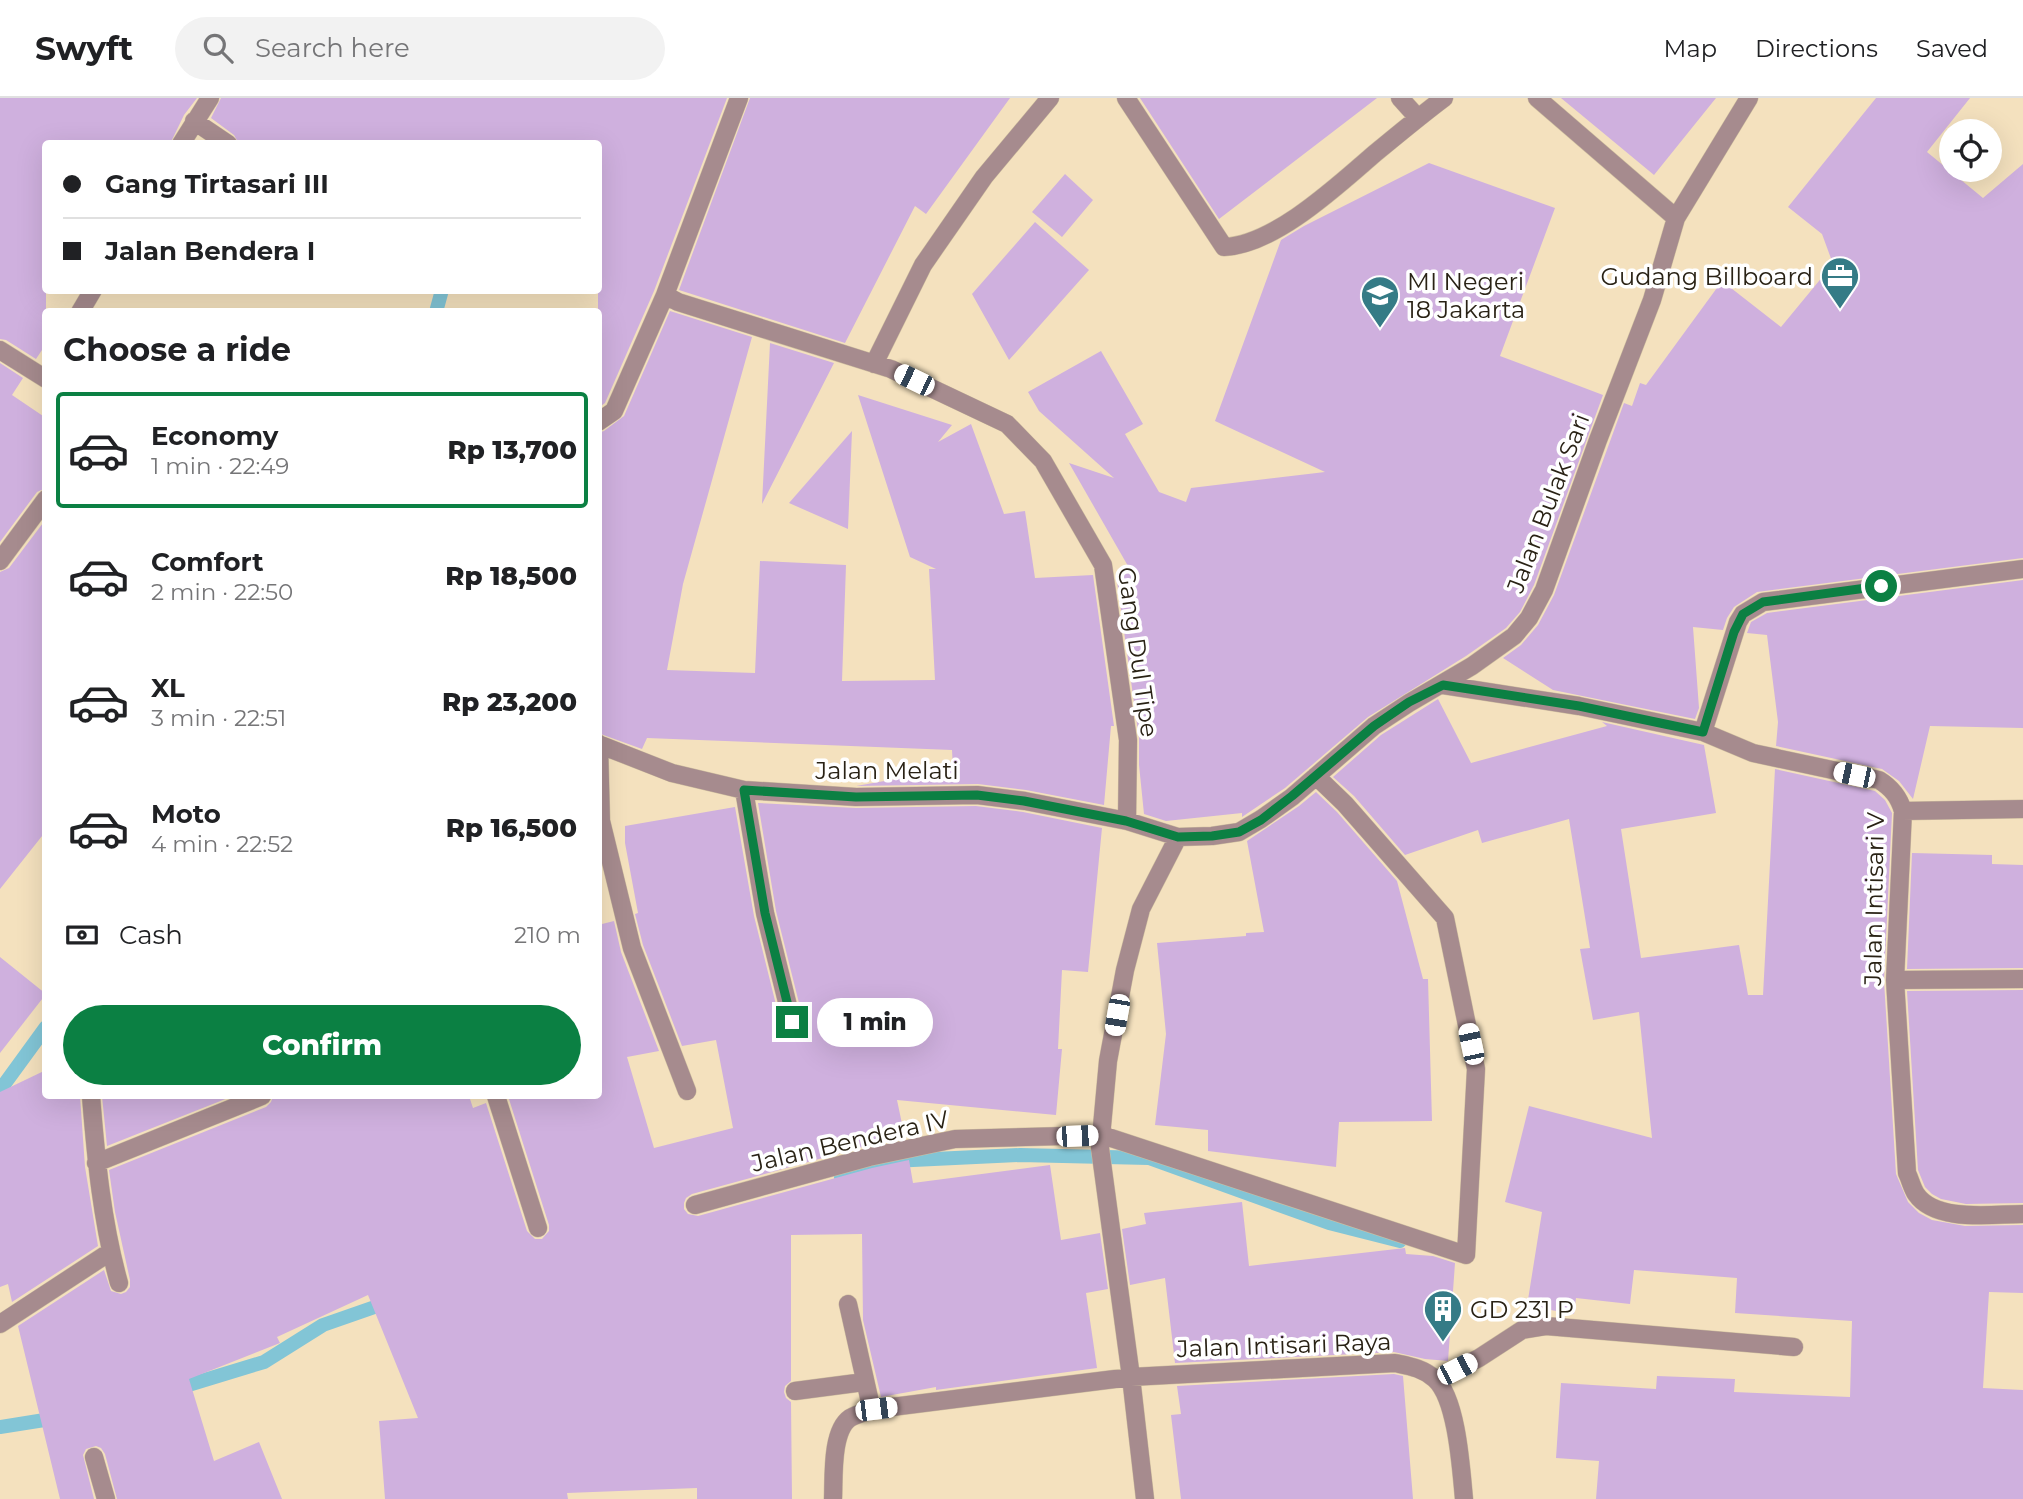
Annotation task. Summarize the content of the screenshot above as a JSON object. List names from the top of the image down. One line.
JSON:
{"streets":{"street":["Jalan Bulak Sari","Gang Dul Tipe","Jalan Melati","Jalan Intisari V","Jalan Bendera IV","Jalan Intisari Raya"]},"crossings":[["Jalan Bulak Sari","Jalan Melati"],["Jalan Bulak Sari","Jalan Intisari V"],["Jalan Bulak Sari","Jalan Bendera IV"],["Gang Dul Tipe","Jalan Melati"]],"places":{"office":["Gudang Billboard"],"school or university":["MI Negeri 18 Jakarta"],"building":["GD 231 P"]},"page":{"header":"Swyft","search":"Search here","nav":["Map","Directions","Saved"],"banner":["Gang Tirtasari III","Jalan Bendera I"],"heading":"Choose a ride","list":[{"name":"Economy","note":"1 min · 22:49","value":"Rp 13,700"},{"name":"Comfort","note":"2 min · 22:50","value":"Rp 18,500"},{"name":"XL","note":"3 min · 22:51","value":"Rp 23,200"},{"name":"Moto","note":"4 min · 22:52","value":"Rp 16,500"}],"pay":["Cash","210 m"],"buttons":"Confirm","bubble":"1 min"}}
